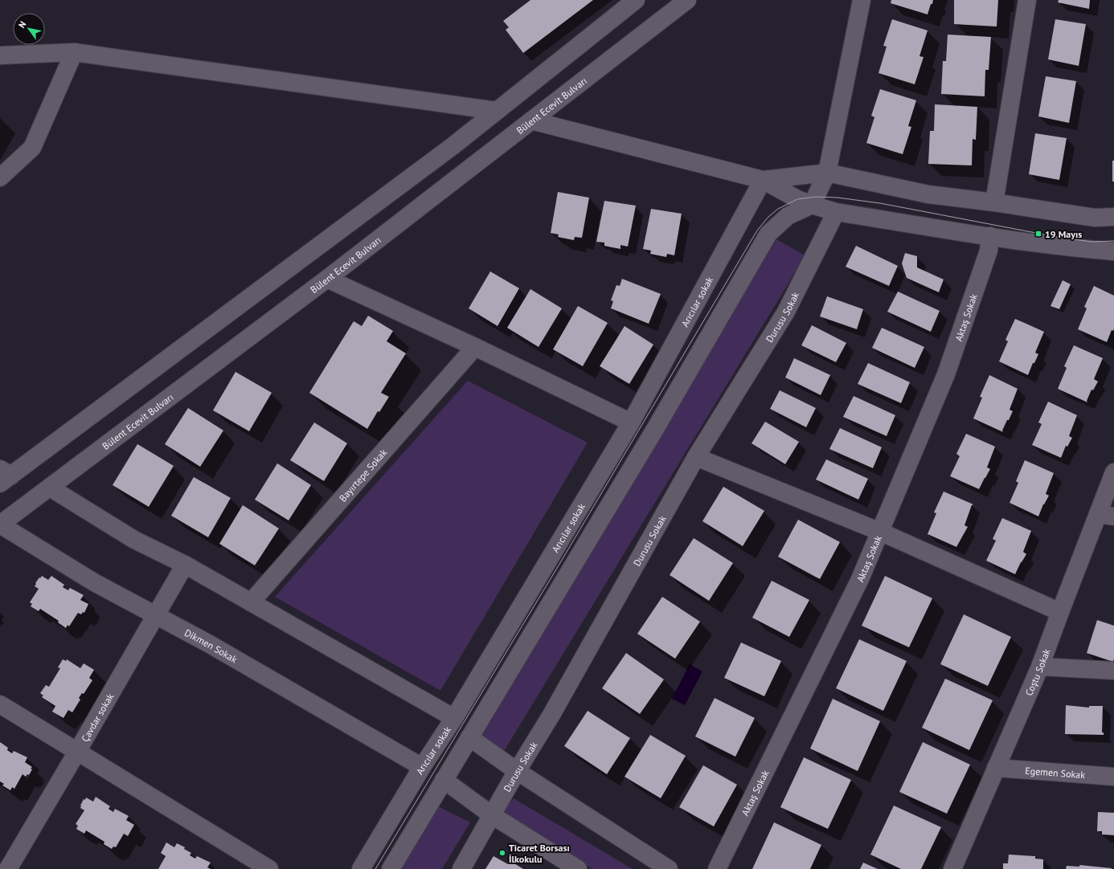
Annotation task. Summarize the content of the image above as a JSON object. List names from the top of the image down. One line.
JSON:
{"streets":{"street":["Bülent Ecevit Bulvarı","Arıcılar sokak","Durusu Sokak","Aktaş Sokak","Bayırtepe Sokak","Dikmen Sokak","Coştu Sokak","Çavdar sokak","Egemen Sokak"]},"crossings":[["Bülent Ecevit Bulvarı","Dikmen Sokak"],["Arıcılar sokak","Dikmen Sokak"],["Dikmen Sokak","Çavdar sokak"],["Coştu Sokak","Egemen Sokak"]],"places":{"transit":["19 Mayıs"],"other":["Ticaret Borsası İlkokulu"]},"north":"top left"}
